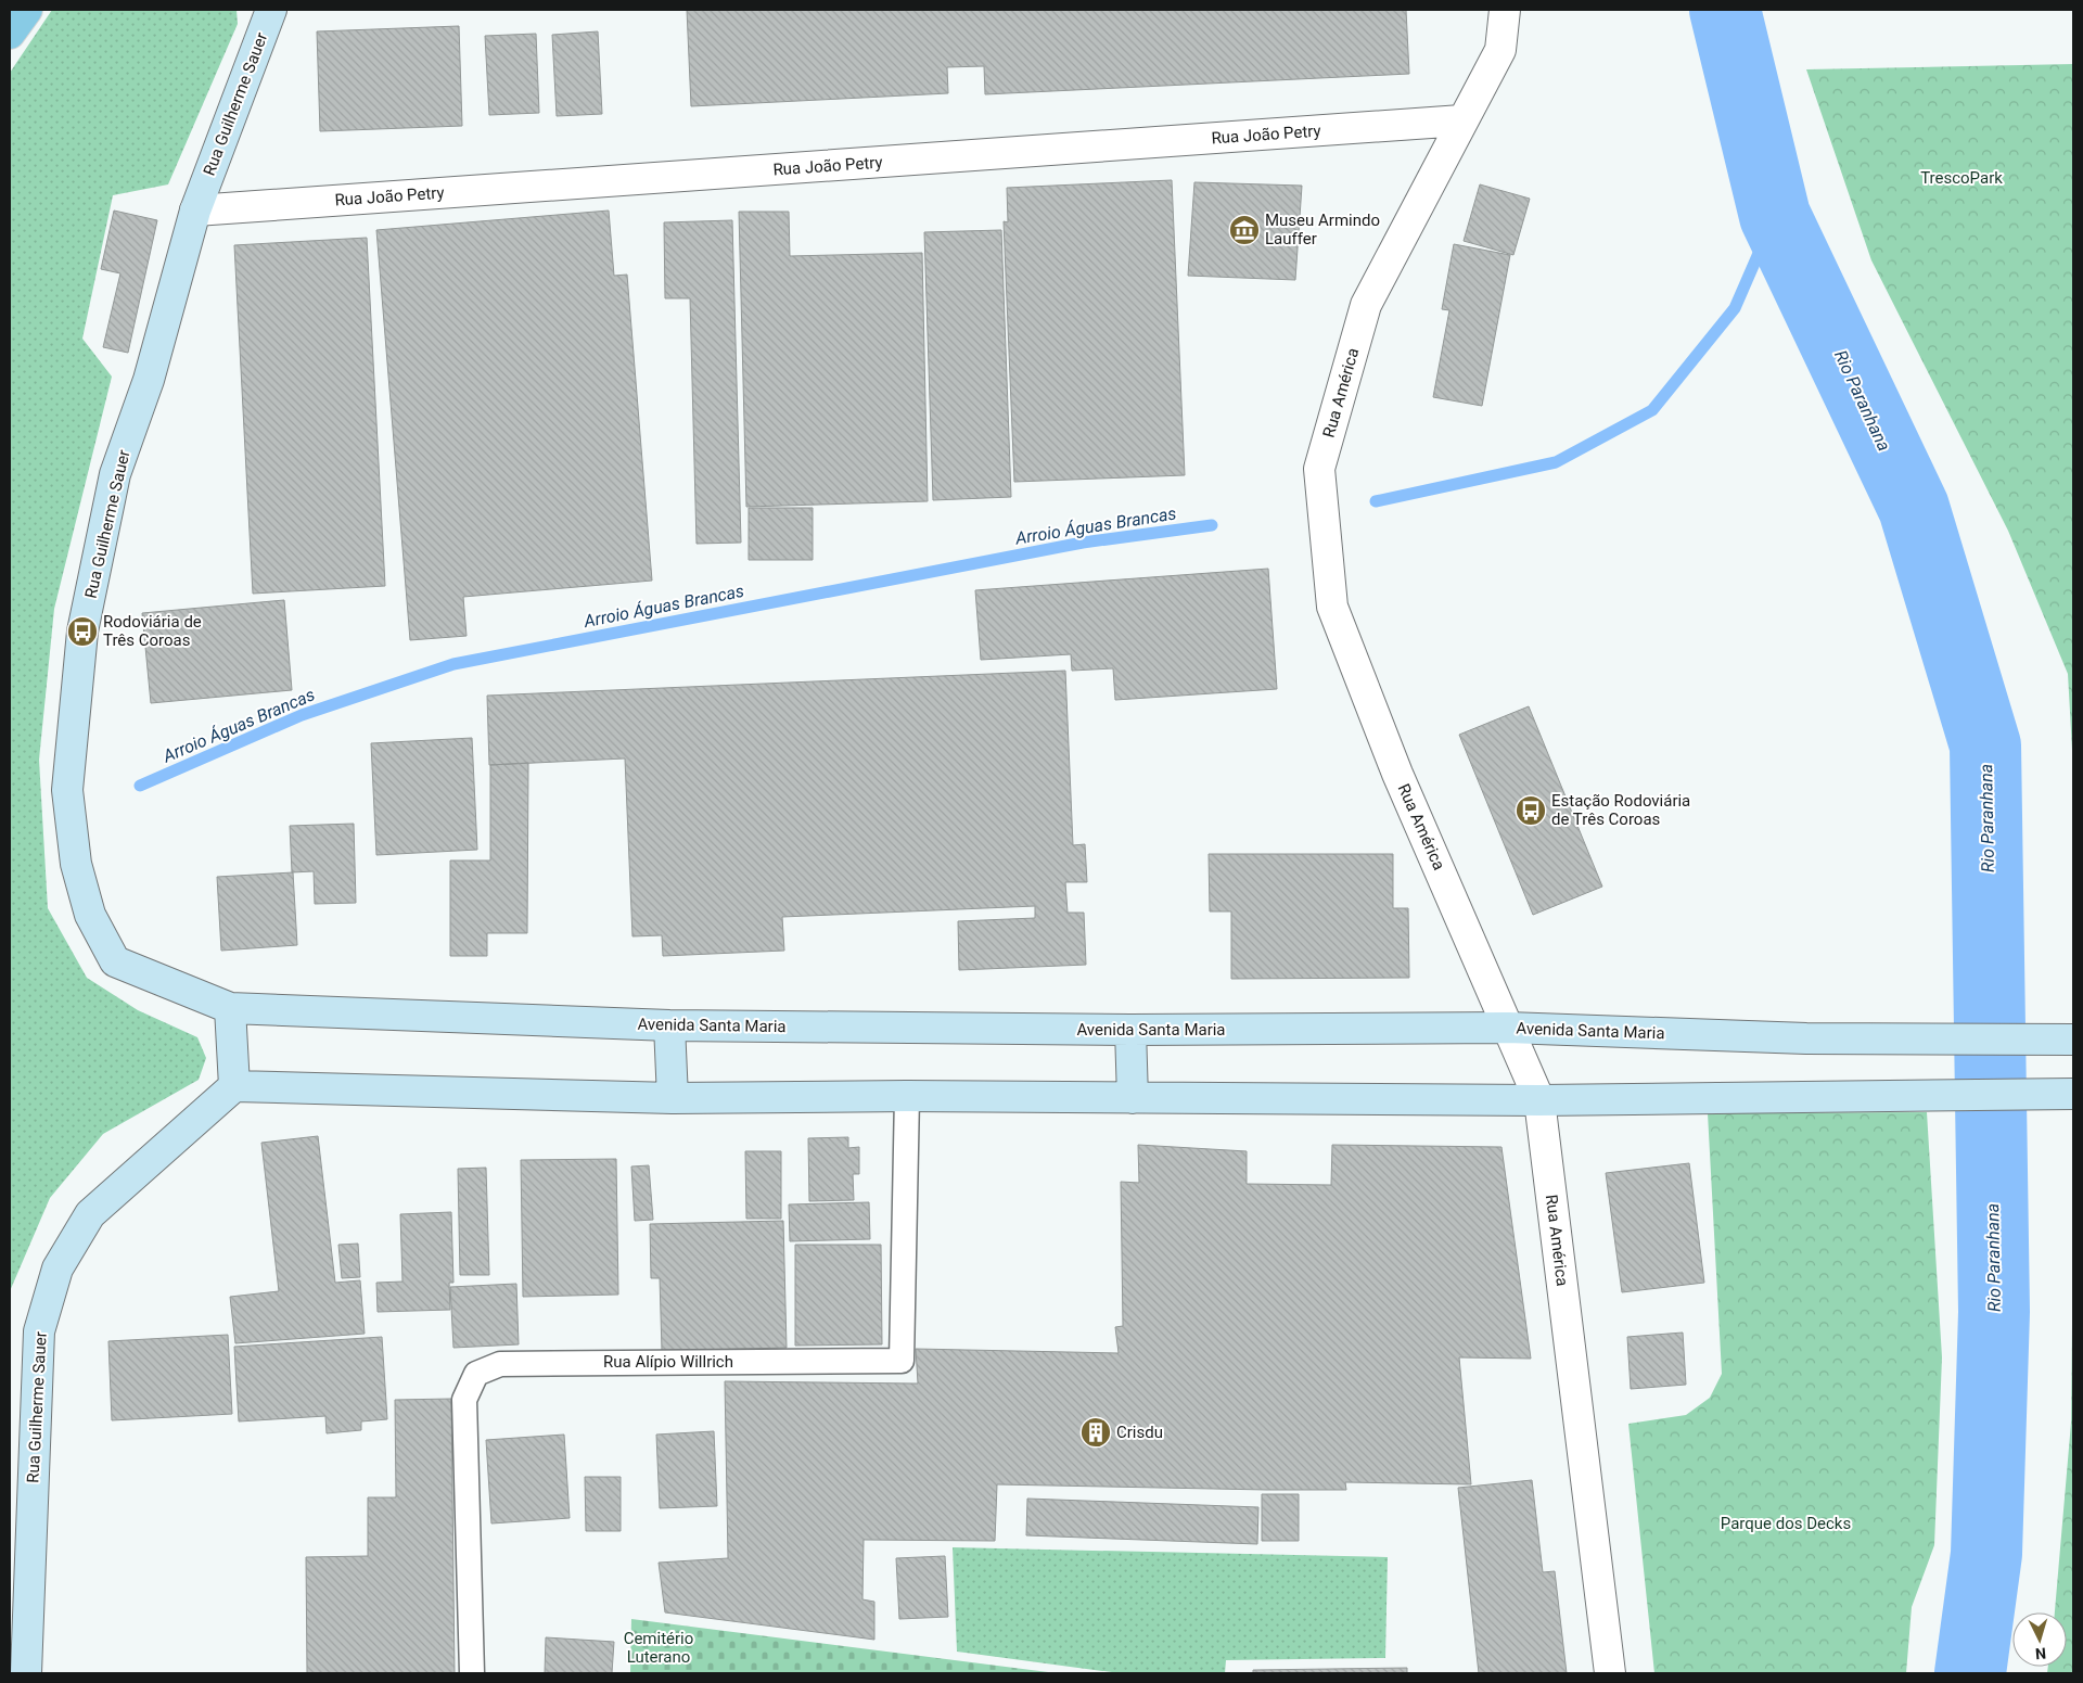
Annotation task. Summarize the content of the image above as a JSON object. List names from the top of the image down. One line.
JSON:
{"streets":{"main road":["Rua Guilherme Sauer","Avenida Santa Maria"],"street":["Rua João Petry","Rua América"],"lane":["Rua Alípio Willrich"]},"crossings":[["Rua Guilherme Sauer","Rua João Petry"],["Rua Guilherme Sauer","Avenida Santa Maria"],["Rua João Petry","Rua América"],["Rua América","Avenida Santa Maria"]],"water":["Rio Paranhana","Arroio Águas Brancas"],"parks":["TrescoPark","Parque dos Decks","Cemitério Luterano"],"places":{"museum":["Museu Armindo Lauffer"],"bus stop":["Rodoviária de Três Coroas","Estação Rodoviária de Três Coroas"],"building":["Crisdu"]},"north":"bottom"}
